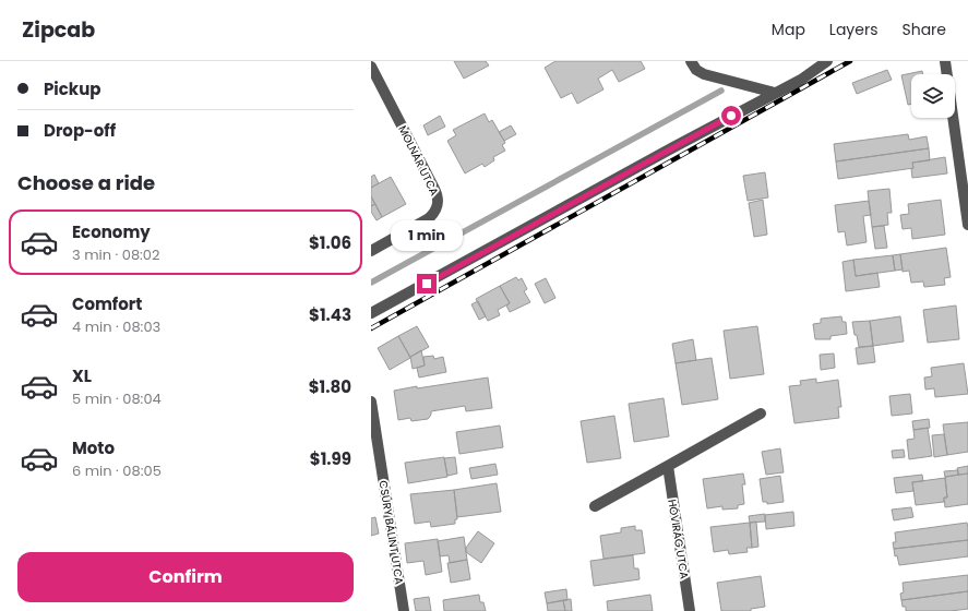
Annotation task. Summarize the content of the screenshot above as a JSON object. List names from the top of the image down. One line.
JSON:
{"streets":{"street":["MOLNÁR UTCA","CSŰRY BÁLINT UTCA","HÓVIRÁG UTCA"]},"page":{"header":"Zipcab","nav":["Map","Layers","Share"],"banner":["Pickup","Drop-off"],"heading":"Choose a ride","list":[{"name":"Economy","note":"3 min · 08:02","value":"$1.06"},{"name":"Comfort","note":"4 min · 08:03","value":"$1.43"},{"name":"XL","note":"5 min · 08:04","value":"$1.80"},{"name":"Moto","note":"6 min · 08:05","value":"$1.99"}],"bubble":"1 min","buttons":"Confirm"}}
